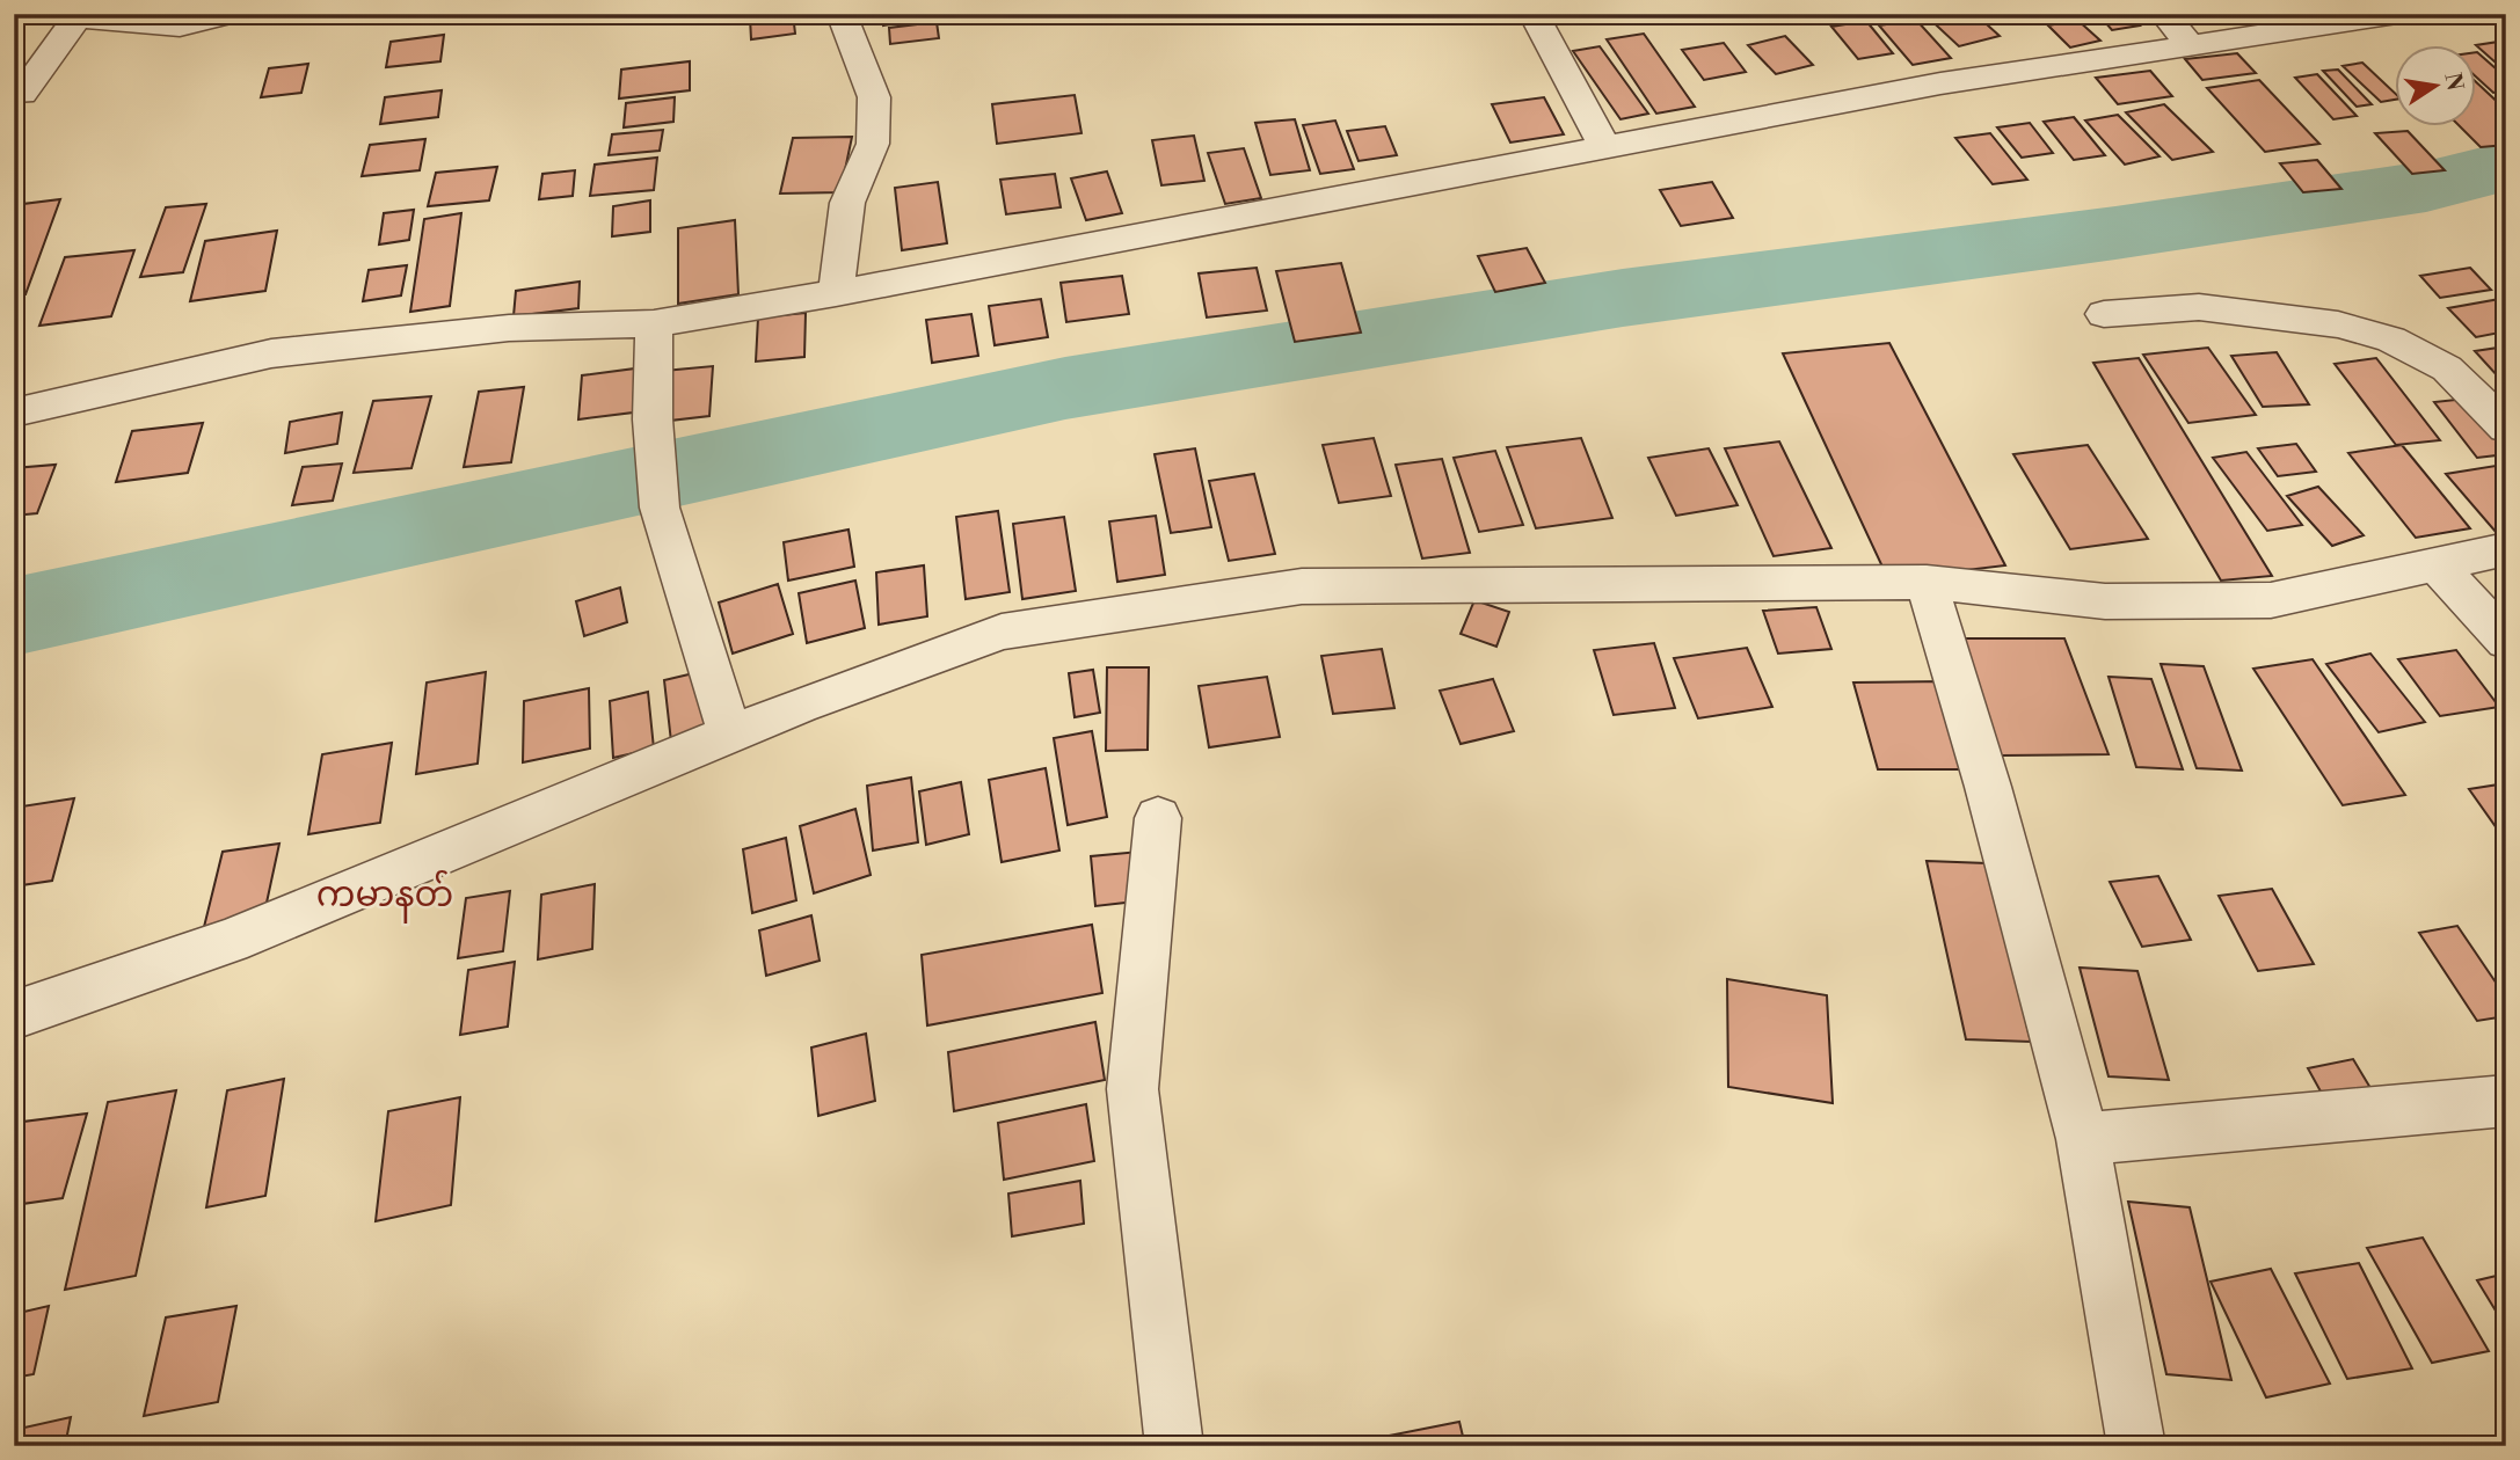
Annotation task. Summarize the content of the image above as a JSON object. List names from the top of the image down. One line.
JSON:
{"districts":["ကမာနတ်"],"north":"right"}
